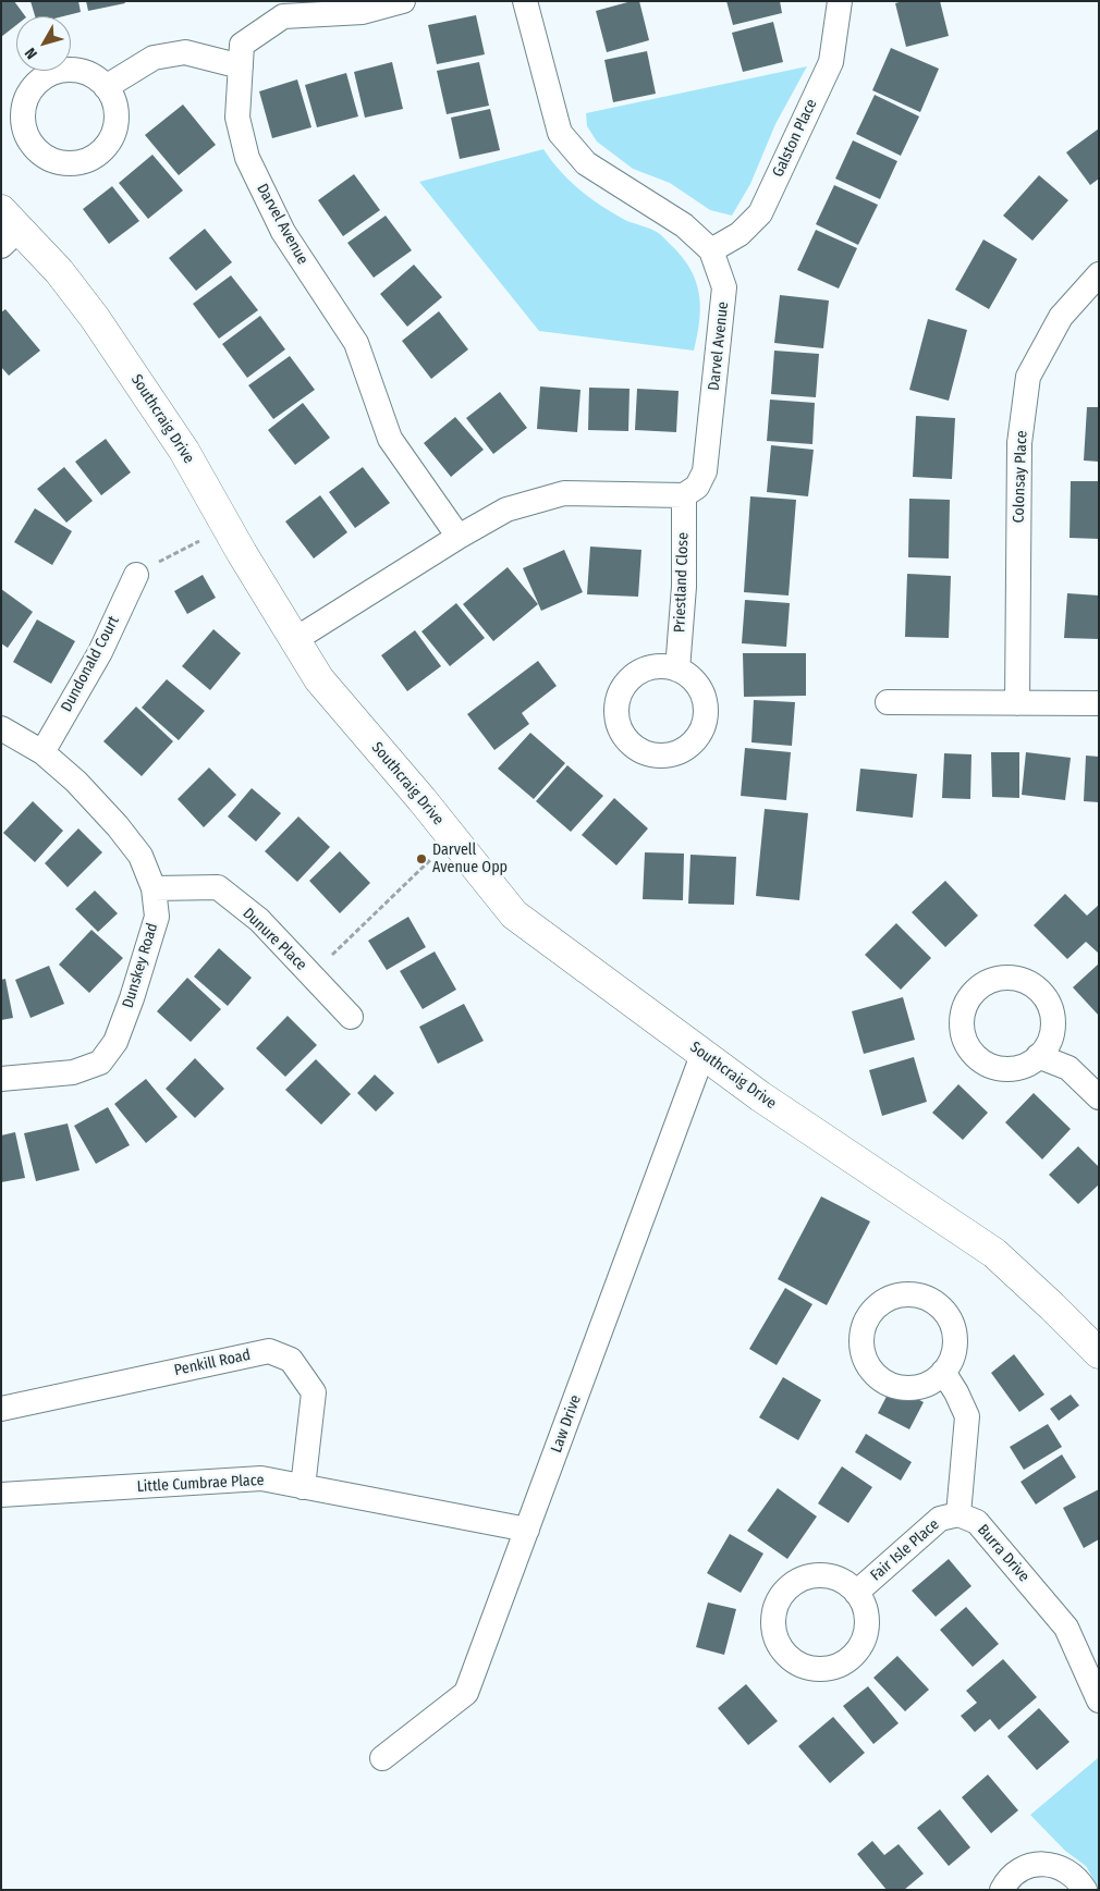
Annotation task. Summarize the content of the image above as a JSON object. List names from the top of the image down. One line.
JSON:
{"streets":{"street":["Galston Place","Darvel Avenue","Southcraig Drive","Colonsay Place","Priestland Close","Dundonald Court","Dunure Place","Dunskey Road","Penkill Road","Law Drive","Little Cumbrae Place","Fair Isle Place","Burra Drive"]},"crossings":[["Galston Place","Darvel Avenue"],["Darvel Avenue","Priestland Close"],["Southcraig Drive","Law Drive"],["Dundonald Court","Dunskey Road"],["Dunure Place","Dunskey Road"],["Penkill Road","Little Cumbrae Place"],["Law Drive","Little Cumbrae Place"],["Fair Isle Place","Burra Drive"]],"places":["Darvell Avenue Opp"],"north":"bottom left"}
